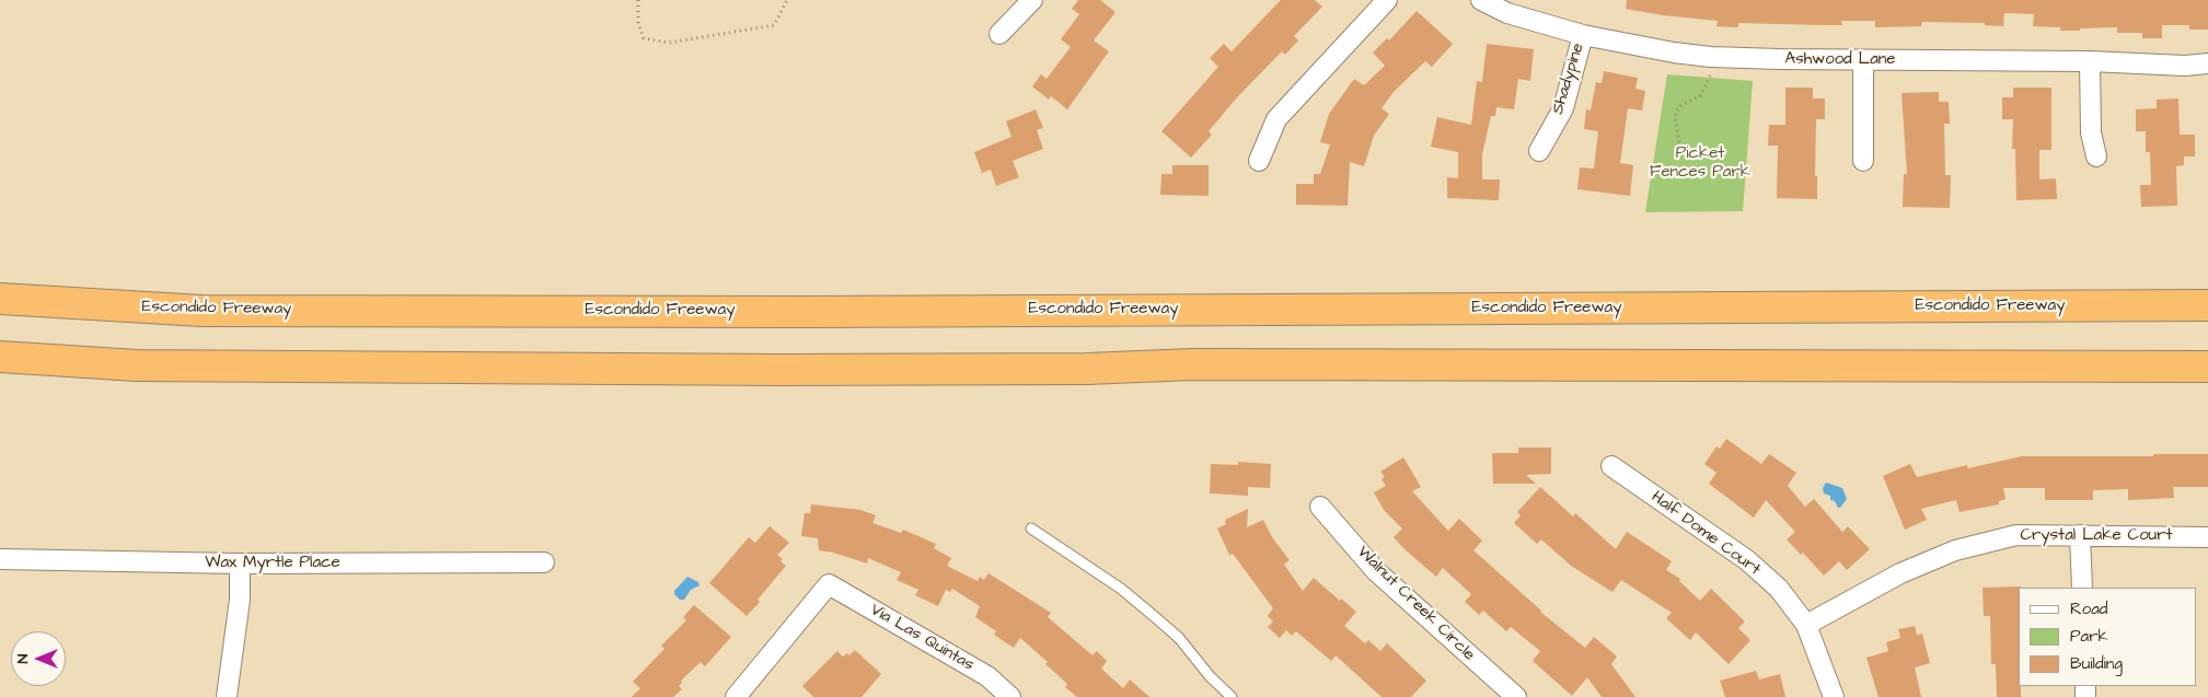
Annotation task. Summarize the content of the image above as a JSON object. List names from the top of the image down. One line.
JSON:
{"streets":{"highway":["Escondido Freeway"],"street":["Ashwood Lane","Shadypine","Half Dome Court","Crystal Lake Court","Wax Myrtle Place","Walnut Creek Circle","Via Las Quintas"]},"crossings":[["Ashwood Lane","Shadypine"],["Half Dome Court","Crystal Lake Court"]],"parks":["Picket Fences Park"],"legend":["Road","Park","Building"],"north":"left"}
